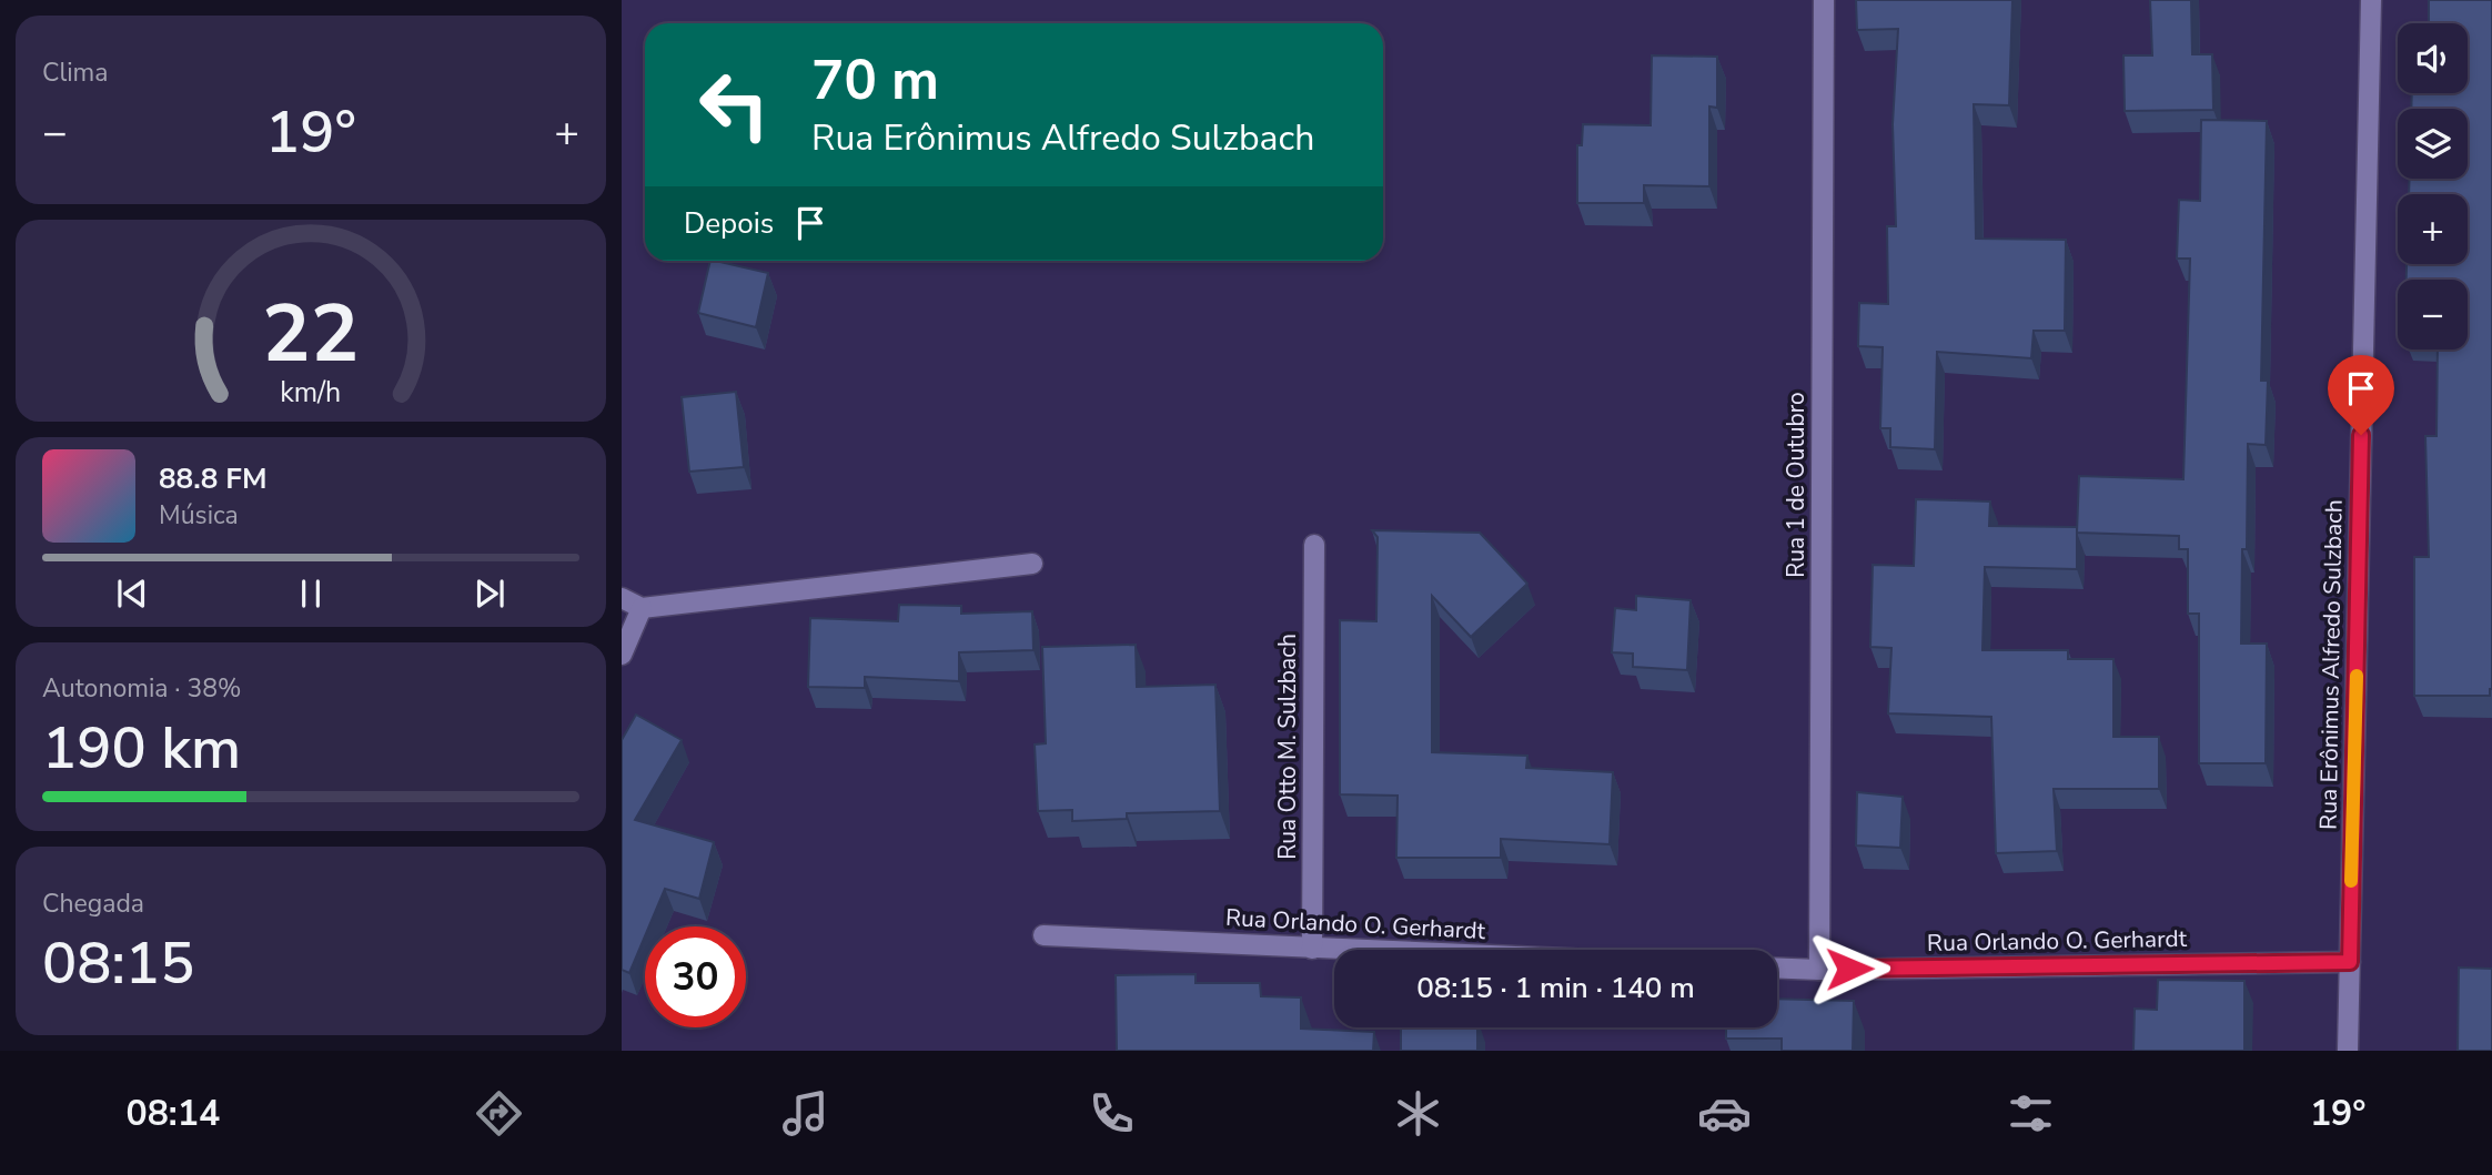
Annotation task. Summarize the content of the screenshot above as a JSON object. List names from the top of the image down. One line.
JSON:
{"streets":{"street":["Rua 1 de Outubro","Rua Erônimus Alfredo Sulzbach","Rua Otto M. Sulzbach","Rua Orlando O. Gerhardt"]},"crossings":[["Rua 1 de Outubro","Rua Orlando O. Gerhardt"],["Rua Erônimus Alfredo Sulzbach","Rua Orlando O. Gerhardt"],["Rua Otto M. Sulzbach","Rua Orlando O. Gerhardt"]],"page":{"tile":["Clima",["Autonomia · 38%","190 km"],["Chegada","08:15"]],"map_buttons":["+","−"],"turn":["70 m","Rua Erônimus Alfredo Sulzbach"],"heat":["−","19°","+"],"then":"Depois","song":["88.8 FM","Música"],"limit":"30","trip":"08:15 · 1 min · 140 m","tabs":["08:14","19°"],"gauge":["22","km/h"]}}
